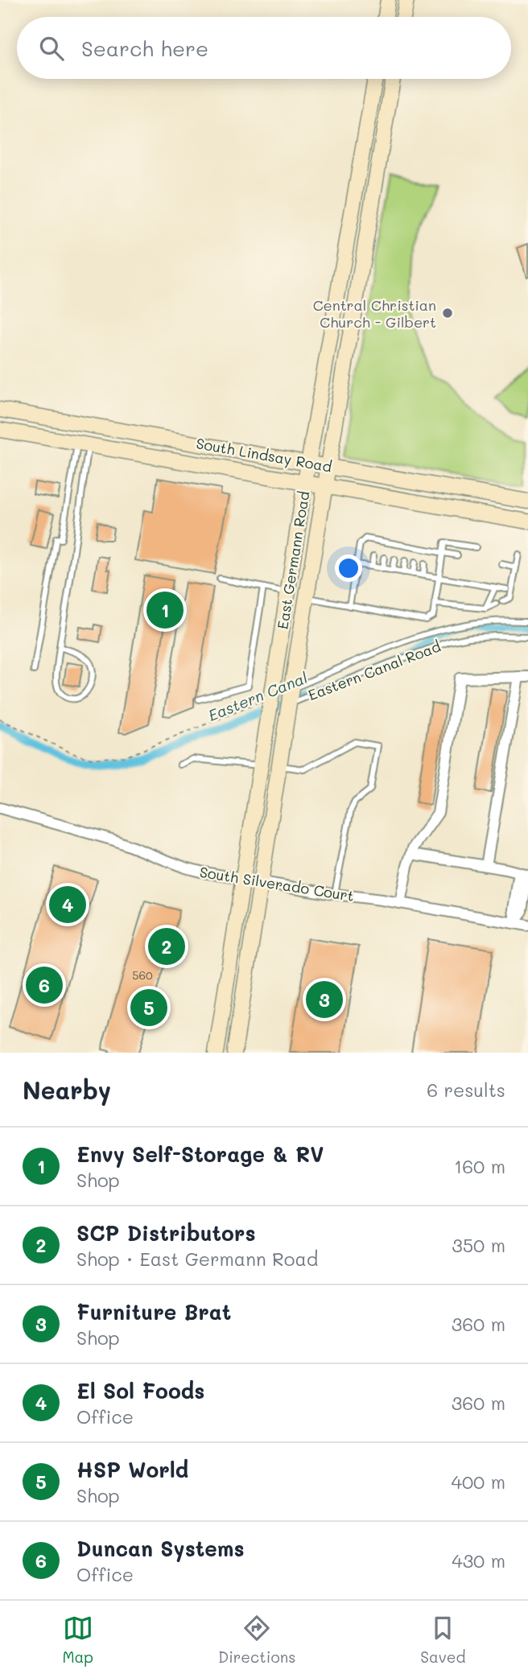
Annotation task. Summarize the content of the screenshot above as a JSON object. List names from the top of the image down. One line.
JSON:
{"streets":{"main road":["South Lindsay Road","East Germann Road"],"street":["South Silverado Court"],"lane":["Eastern Canal Road"]},"crossings":[["South Lindsay Road","East Germann Road"],["East Germann Road","Eastern Canal Road"],["East Germann Road","South Silverado Court"]],"water":["Eastern Canal"],"places":["Central Christian Church - Gilbert"],"house_numbers":["560"],"page":{"search":"Search here","pins":["1","4","2","6","3","5"],"heading":["Nearby","6 results"],"list":[{"mark":"1","name":"Envy Self-Storage & RV","note":"Shop","value":"160 m"},{"mark":"2","name":"SCP Distributors","note":"Shop · East Germann Road","value":"350 m"},{"mark":"3","name":"Furniture Brat","note":"Shop","value":"360 m"},{"mark":"4","name":"El Sol Foods","note":"Office","value":"360 m"},{"mark":"5","name":"HSP World","note":"Shop","value":"400 m"},{"mark":"6","name":"Duncan Systems","note":"Office","value":"430 m"}],"nav":["Map","Directions","Saved"]}}
